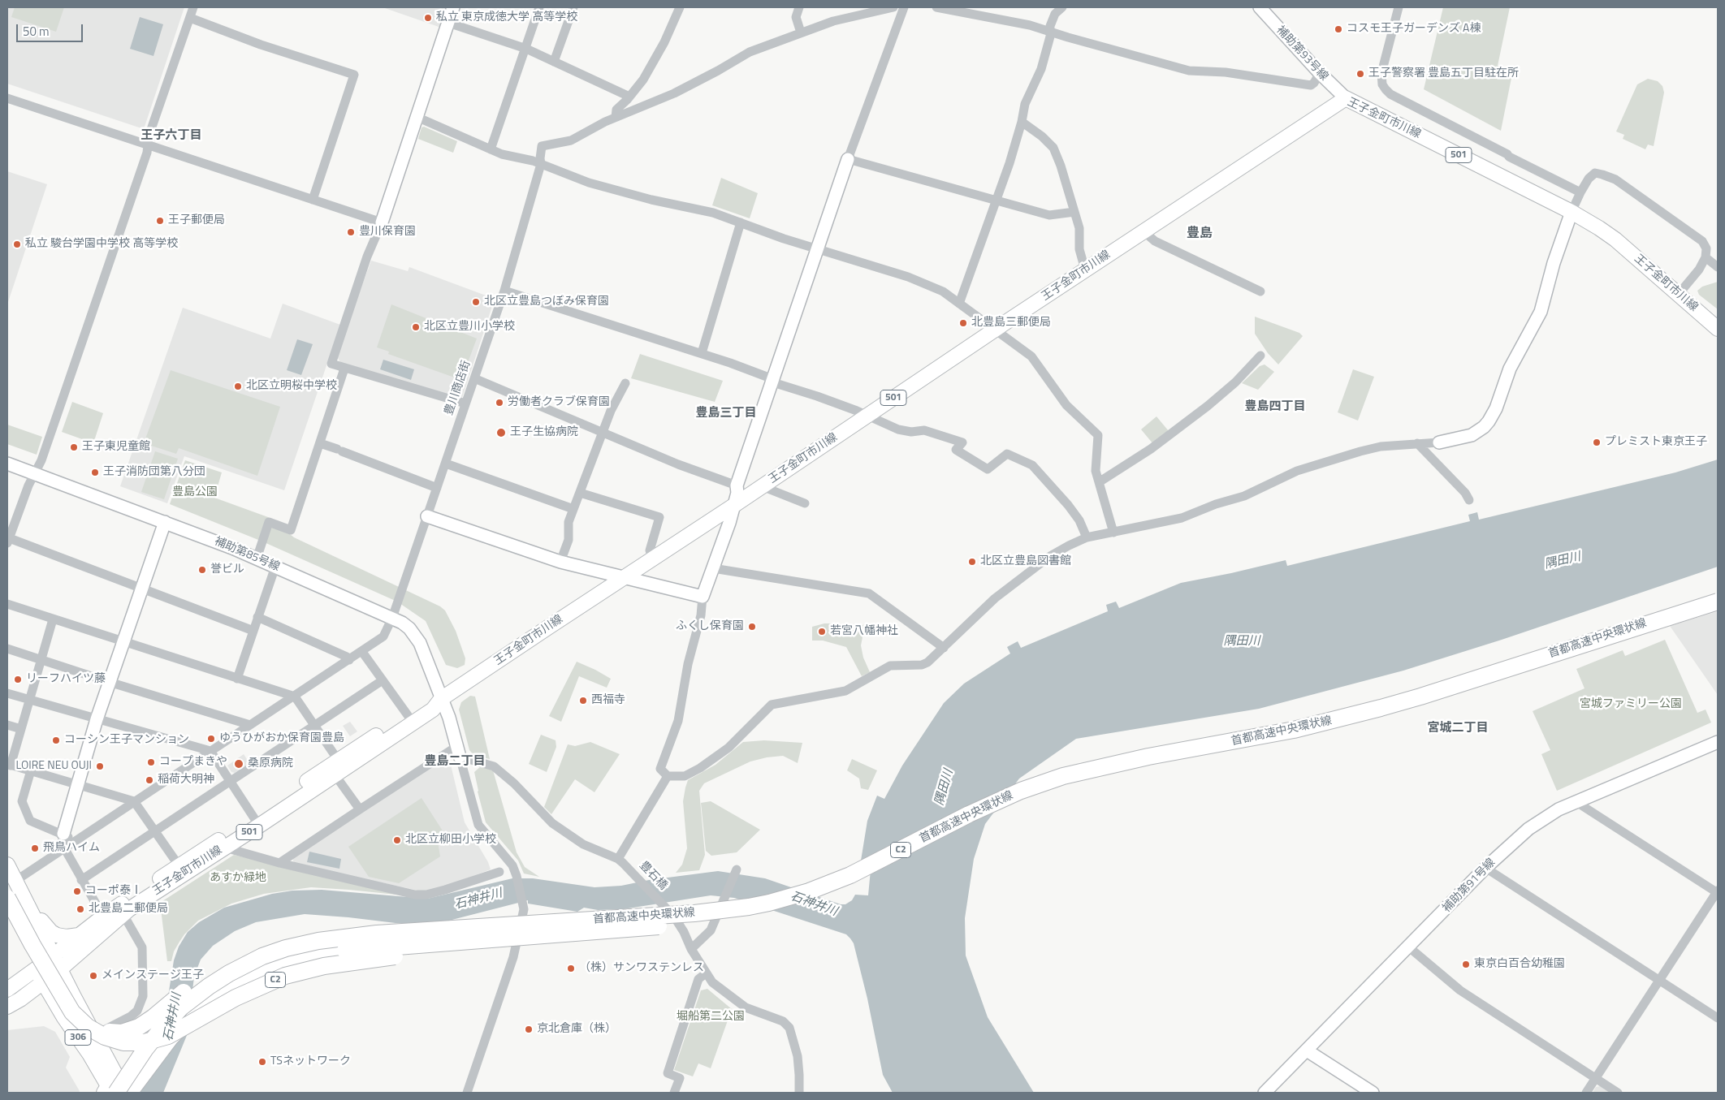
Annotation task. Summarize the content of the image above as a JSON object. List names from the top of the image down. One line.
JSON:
{"streets":{"highway":["首都高速中央環状線","C2"],"main road":["王子金町市川線","501","306"],"street":["補助第93号線","豊川商店街","補助第85号線","豊石橋","補助第91号線"]},"crossings":[["補助第93号線","王子金町市川線"],["王子金町市川線","501"],["王子金町市川線","補助第85号線"],["王子金町市川線","306"],["501","306"],["豊川商店街","補助第85号線"],["豊川商店街","C2"],["豊川商店街","306"],["首都高速中央環状線","C2"],["首都高速中央環状線","306"],["C2","306"]],"districts":["王子六丁目","豊島","豊島四丁目","豊島三丁目","宮城二丁目","豊島二丁目"],"water":["隅田川","石神井川"],"parks":["豊島公園","宮城ファミリー公園","あすか緑地","堀船第二公園"],"places":["私立 東京成徳大学 高等学校","コスモ王子ガーデンズ A棟","王子警察署 豊島五丁目駐在所","王子郵便局","豊川保育園","私立 駿台学園中学校 高等学校","北区立豊島つぼみ保育園","北豊島三郵便局","北区立豊川小学校","北区立明桜中学校","労働者クラブ保育園","王子生協病院","プレミスト東京王子","王子東児童館","王子消防団第八分団","北区立豊島図書館","誉ビル","ふくし保育園","若宮八幡神社","リーフハイツ藤","西福寺","ゆうひがおか保育園豊島","コーシン王子マンション","コープまきや","桑原病院","LOIRE NEU OUJI","稲荷大明神","北区立柳田小学校","飛鳥ハイム","コーポ泰Ⅰ","北豊島二郵便局","東京白百合幼稚園","（株）サンワステンレス","メインステージ王子","京北倉庫（株）","TSネットワーク"],"scale_bar":"50 m"}
